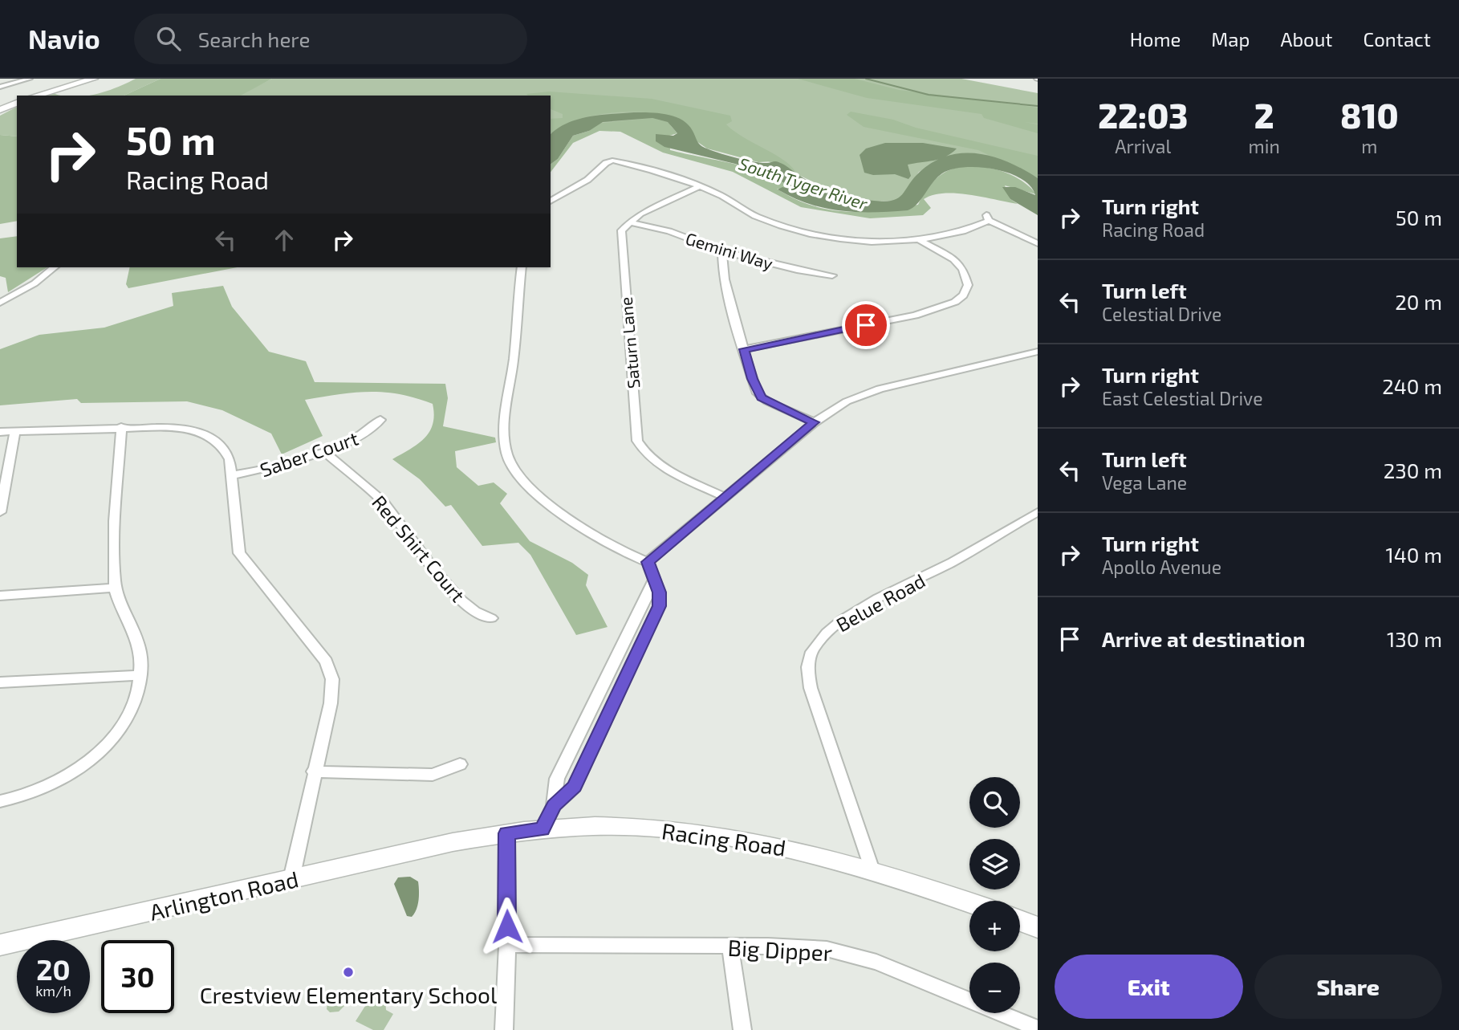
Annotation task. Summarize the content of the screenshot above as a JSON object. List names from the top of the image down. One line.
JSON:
{"streets":{"street":["Gemini Way","Saturn Lane","Saber Court","Red Shirt Court","Belue Road","Racing Road","Arlington Road","Big Dipper"]},"crossings":[["Gemini Way","Saturn Lane"],["Saber Court","Red Shirt Court"],["Belue Road","Racing Road"],["Racing Road","Arlington Road"]],"water":["South Tyger River"],"places":["Crestview Elementary School"],"page":{"header":"Navio","search":"Search here","nav":["Home","Map","About","Contact"],"eta":["22:03","Arrival","2","min","810","m"],"turn":["50 m","Racing Road"],"list":[{"name":"Turn right","note":"Racing Road","value":"50 m"},{"name":"Turn left","note":"Celestial Drive","value":"20 m"},{"name":"Turn right","note":"East Celestial Drive","value":"240 m"},{"name":"Turn left","note":"Vega Lane","value":"230 m"},{"name":"Turn right","note":"Apollo Avenue","value":"140 m"},{"name":"Arrive at destination","value":"130 m"}],"map_buttons":["+","−"],"speed":"20 km/h","limit":"30","buttons":["Exit","Share"]}}
